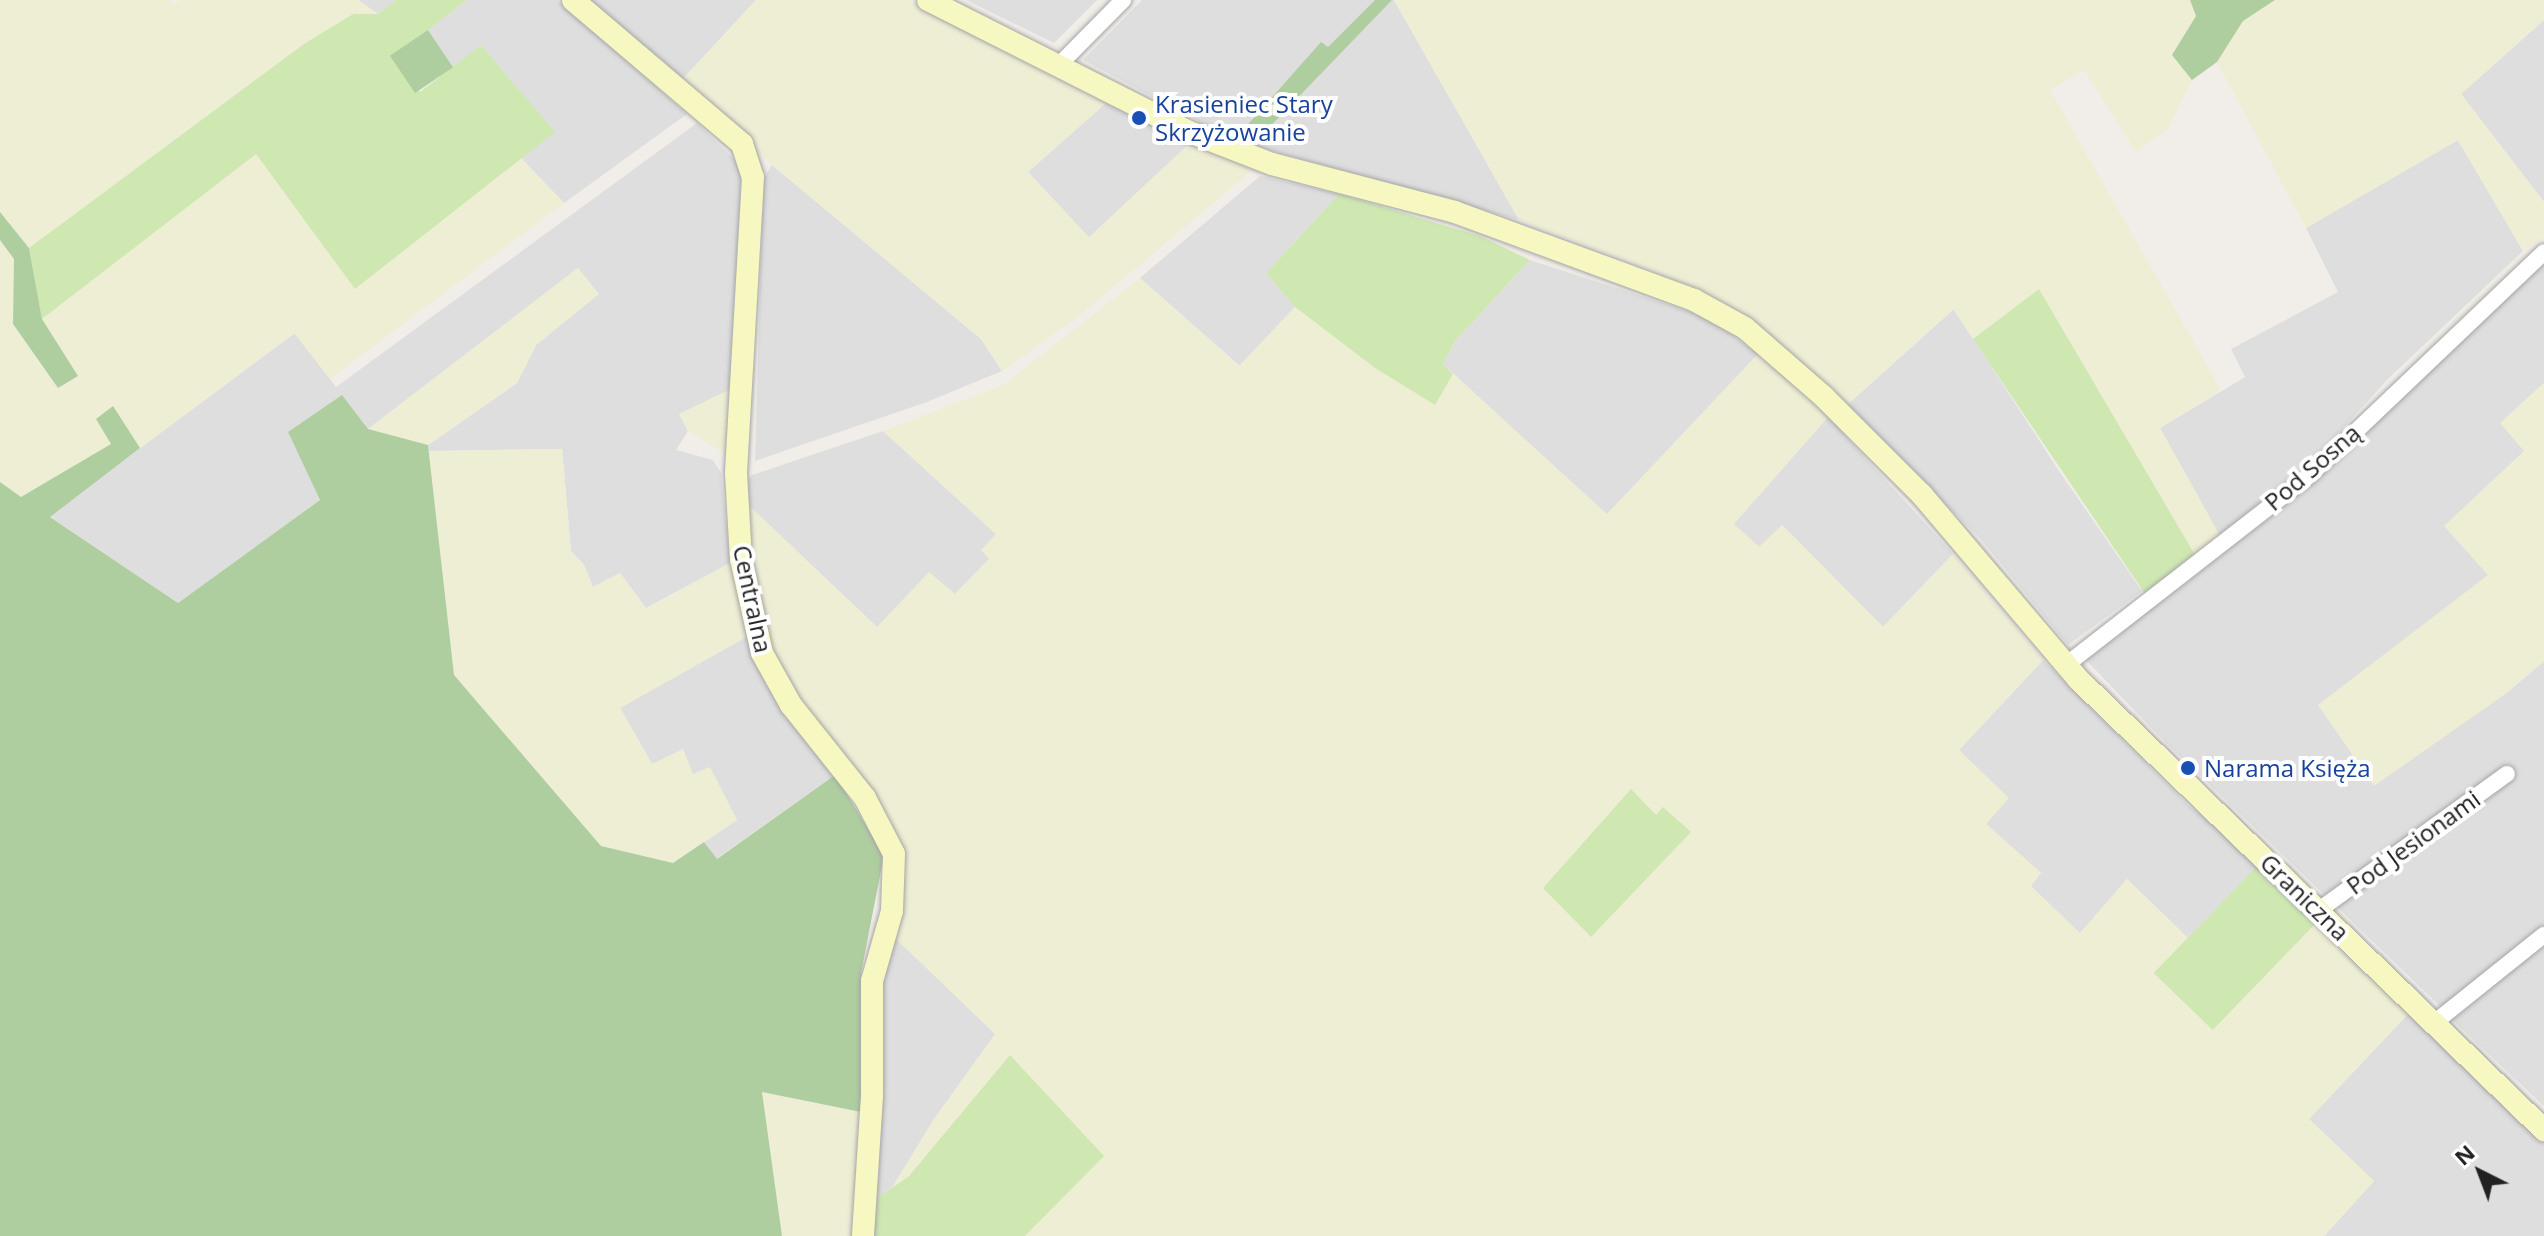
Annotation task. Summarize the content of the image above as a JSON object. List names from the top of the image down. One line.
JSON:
{"streets":{"street":["Pod Sosną","Centralna","Pod Jesionami","Graniczna"]},"crossings":[["Pod Sosną","Graniczna"],["Pod Jesionami","Graniczna"]],"places":["Krasieniec Stary Skrzyżowanie","Narama Księża"],"north":"top left"}
